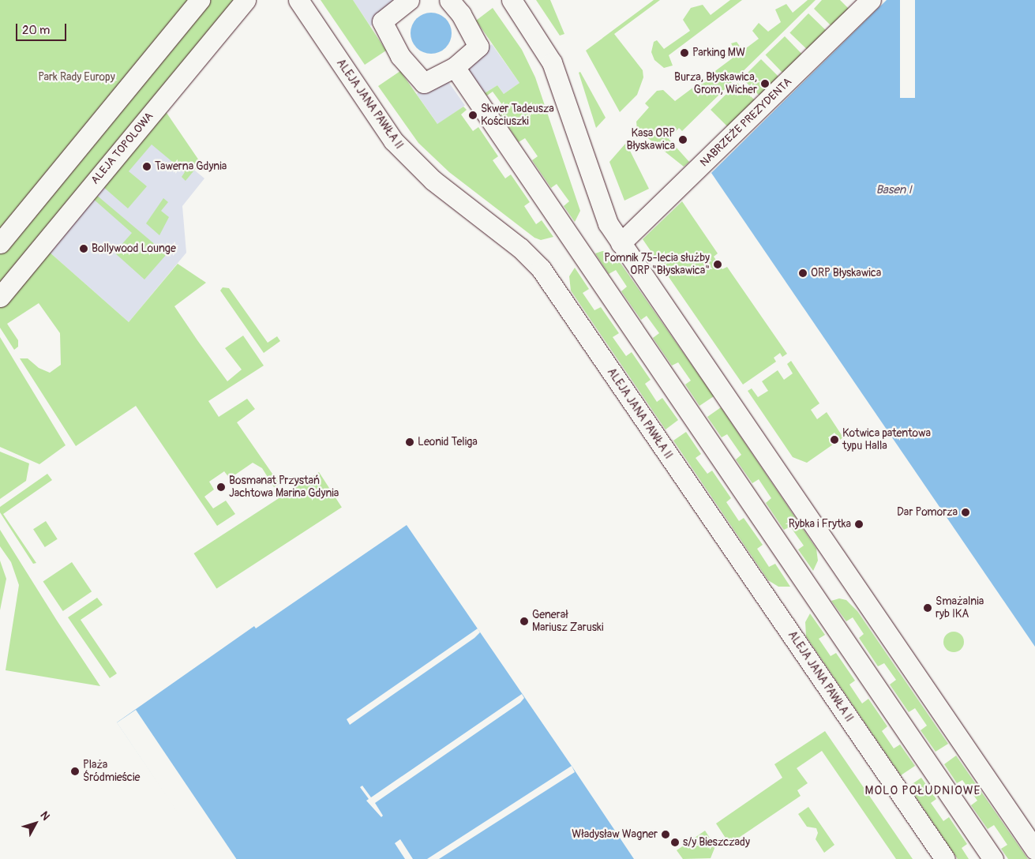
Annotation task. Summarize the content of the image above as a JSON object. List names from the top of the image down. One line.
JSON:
{"streets":{"street":["ALEJA JANA PAWŁA II","NABRZEŻE PREZYDENTA","ALEJA TOPOLOWA"]},"districts":["MOLO POŁUDNIOWE"],"water":["Basen I"],"parks":["Park Rady Europy"],"places":["Parking MW","Burza, Błyskawica, Grom, Wicher","Skwer Tadeusza Kościuszki","Kasa ORP Błyskawica","Tawerna Gdynia","Bollywood Lounge","Pomnik 75-lecia służby ORP \"Błyskawica\"","ORP Błyskawica","Kotwica patentowa typu Halla","Leonid Teliga","Bosmanat Przystań Jachtowa Marina Gdynia","Dar Pomorza","Rybka i Frytka","Smażalnia ryb IKA","Generał Mariusz Zaruski","Plaża Śródmieście","Władysław Wagner","s/y Bieszczady"],"scale_bar":"20 m","north":"top right"}
